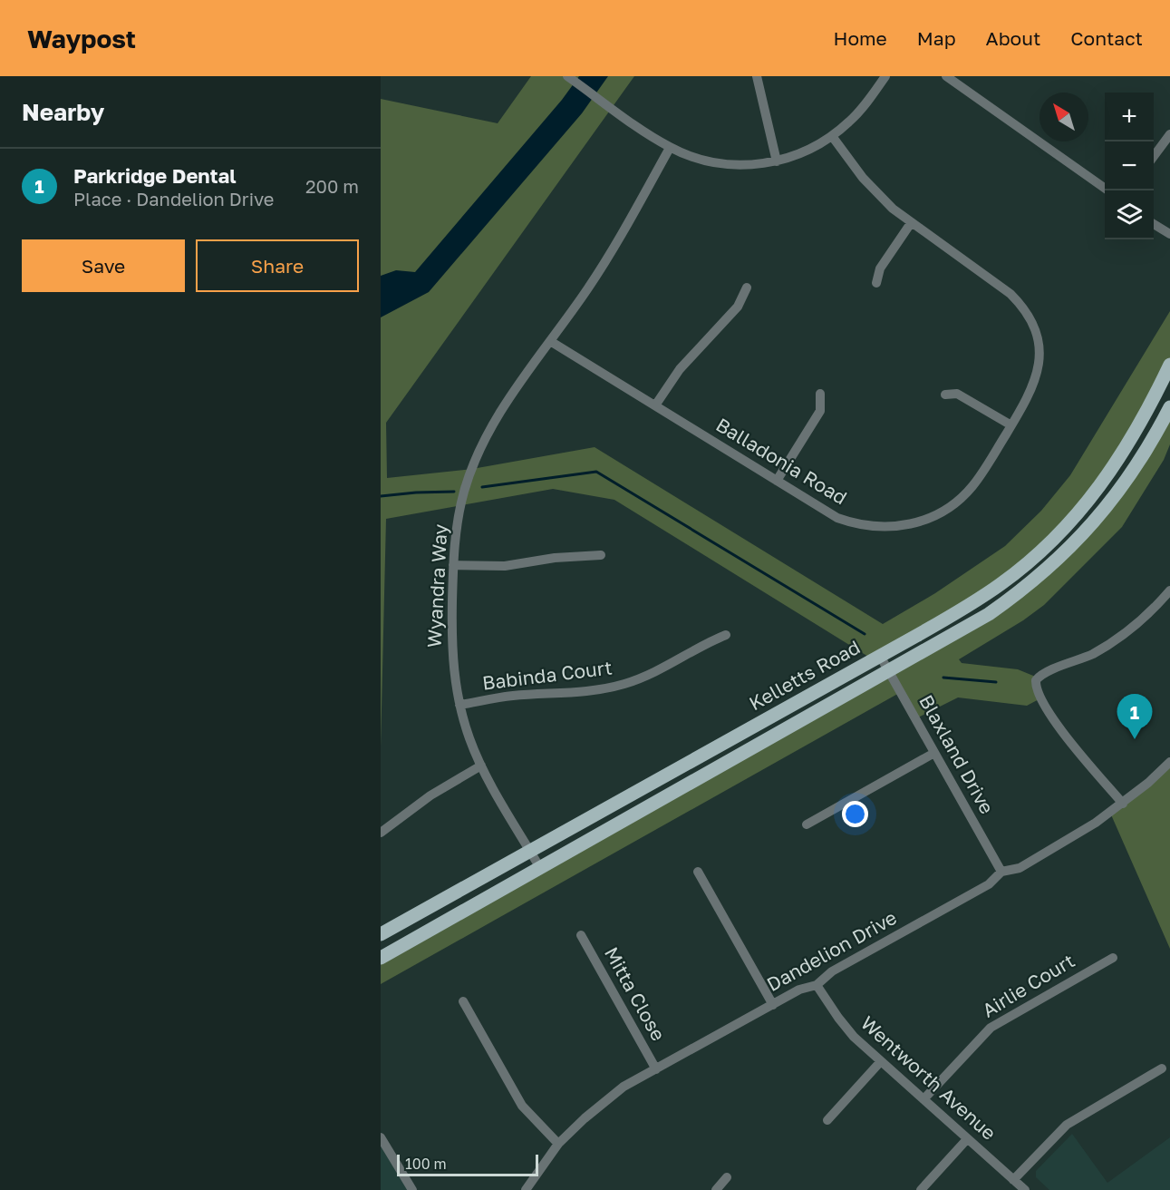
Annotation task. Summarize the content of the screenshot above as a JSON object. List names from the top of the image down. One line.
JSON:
{"streets":{"main road":["Kelletts Road"],"street":["Balladonia Road","Wyandra Way","Babinda Court","Blaxland Drive","Dandelion Drive","Airlie Court","Mitta Close","Wentworth Avenue"]},"crossings":[["Balladonia Road","Wyandra Way"],["Wyandra Way","Babinda Court"],["Wyandra Way","Kelletts Road"],["Kelletts Road","Blaxland Drive"],["Blaxland Drive","Dandelion Drive"],["Dandelion Drive","Mitta Close"],["Dandelion Drive","Wentworth Avenue"],["Airlie Court","Wentworth Avenue"]],"scale_bar":"100 m","north":"top left","page":{"header":"Waypost","nav":["Home","Map","About","Contact"],"heading":"Nearby","map_buttons":["+","−"],"list":[{"mark":"1","name":"Parkridge Dental","note":"Place · Dandelion Drive","value":"200 m"}],"buttons":["Save","Share"],"pins":"1","scale":"100 m"}}
